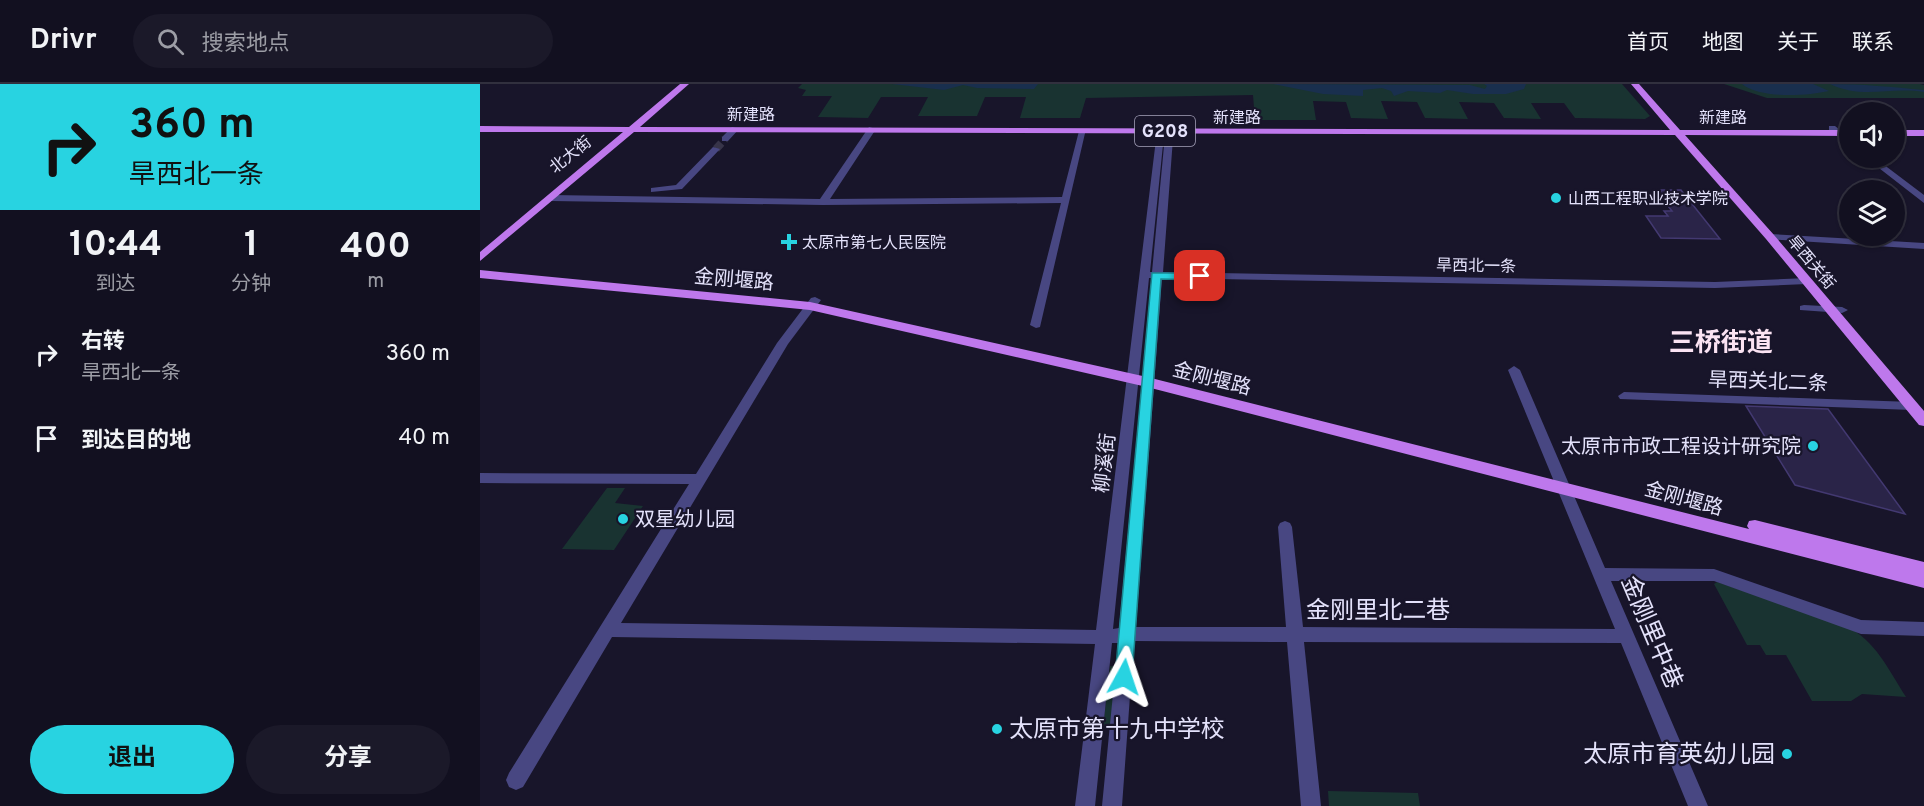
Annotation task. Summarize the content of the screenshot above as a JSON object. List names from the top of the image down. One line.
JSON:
{"streets":{"main road":["新建路","G208","北大街","旱西关街","金刚堰路"],"street":["旱西北一条","旱西关北二条","柳溪街","金刚里北二巷","金刚里中巷"]},"crossings":[["新建路","北大街"],["新建路","旱西关街"],["新建路","柳溪街"],["旱西关街","旱西北一条"],["旱西关街","旱西关北二条"],["旱西北一条","柳溪街"],["金刚堰路","柳溪街"],["金刚堰路","金刚里中巷"],["柳溪街","金刚里北二巷"],["金刚里北二巷","金刚里中巷"]],"districts":["三桥街道"],"places":{"other":["山西工程职业技术学院","太原市市政工程设计研究院","双星幼儿园","太原市第十九中学校","太原市育英幼儿园"],"health":["太原市第七人民医院"]},"page":{"header":"Drivr","search":"搜索地点","nav":["首页","地图","关于","联系"],"turn":["360 m","旱西北一条"],"eta":["10:44","到达","1","分钟","400","m"],"list":[{"name":"右转","note":"旱西北一条","value":"360 m"},{"name":"到达目的地","value":"40 m"}],"buttons":["退出","分享"]}}
